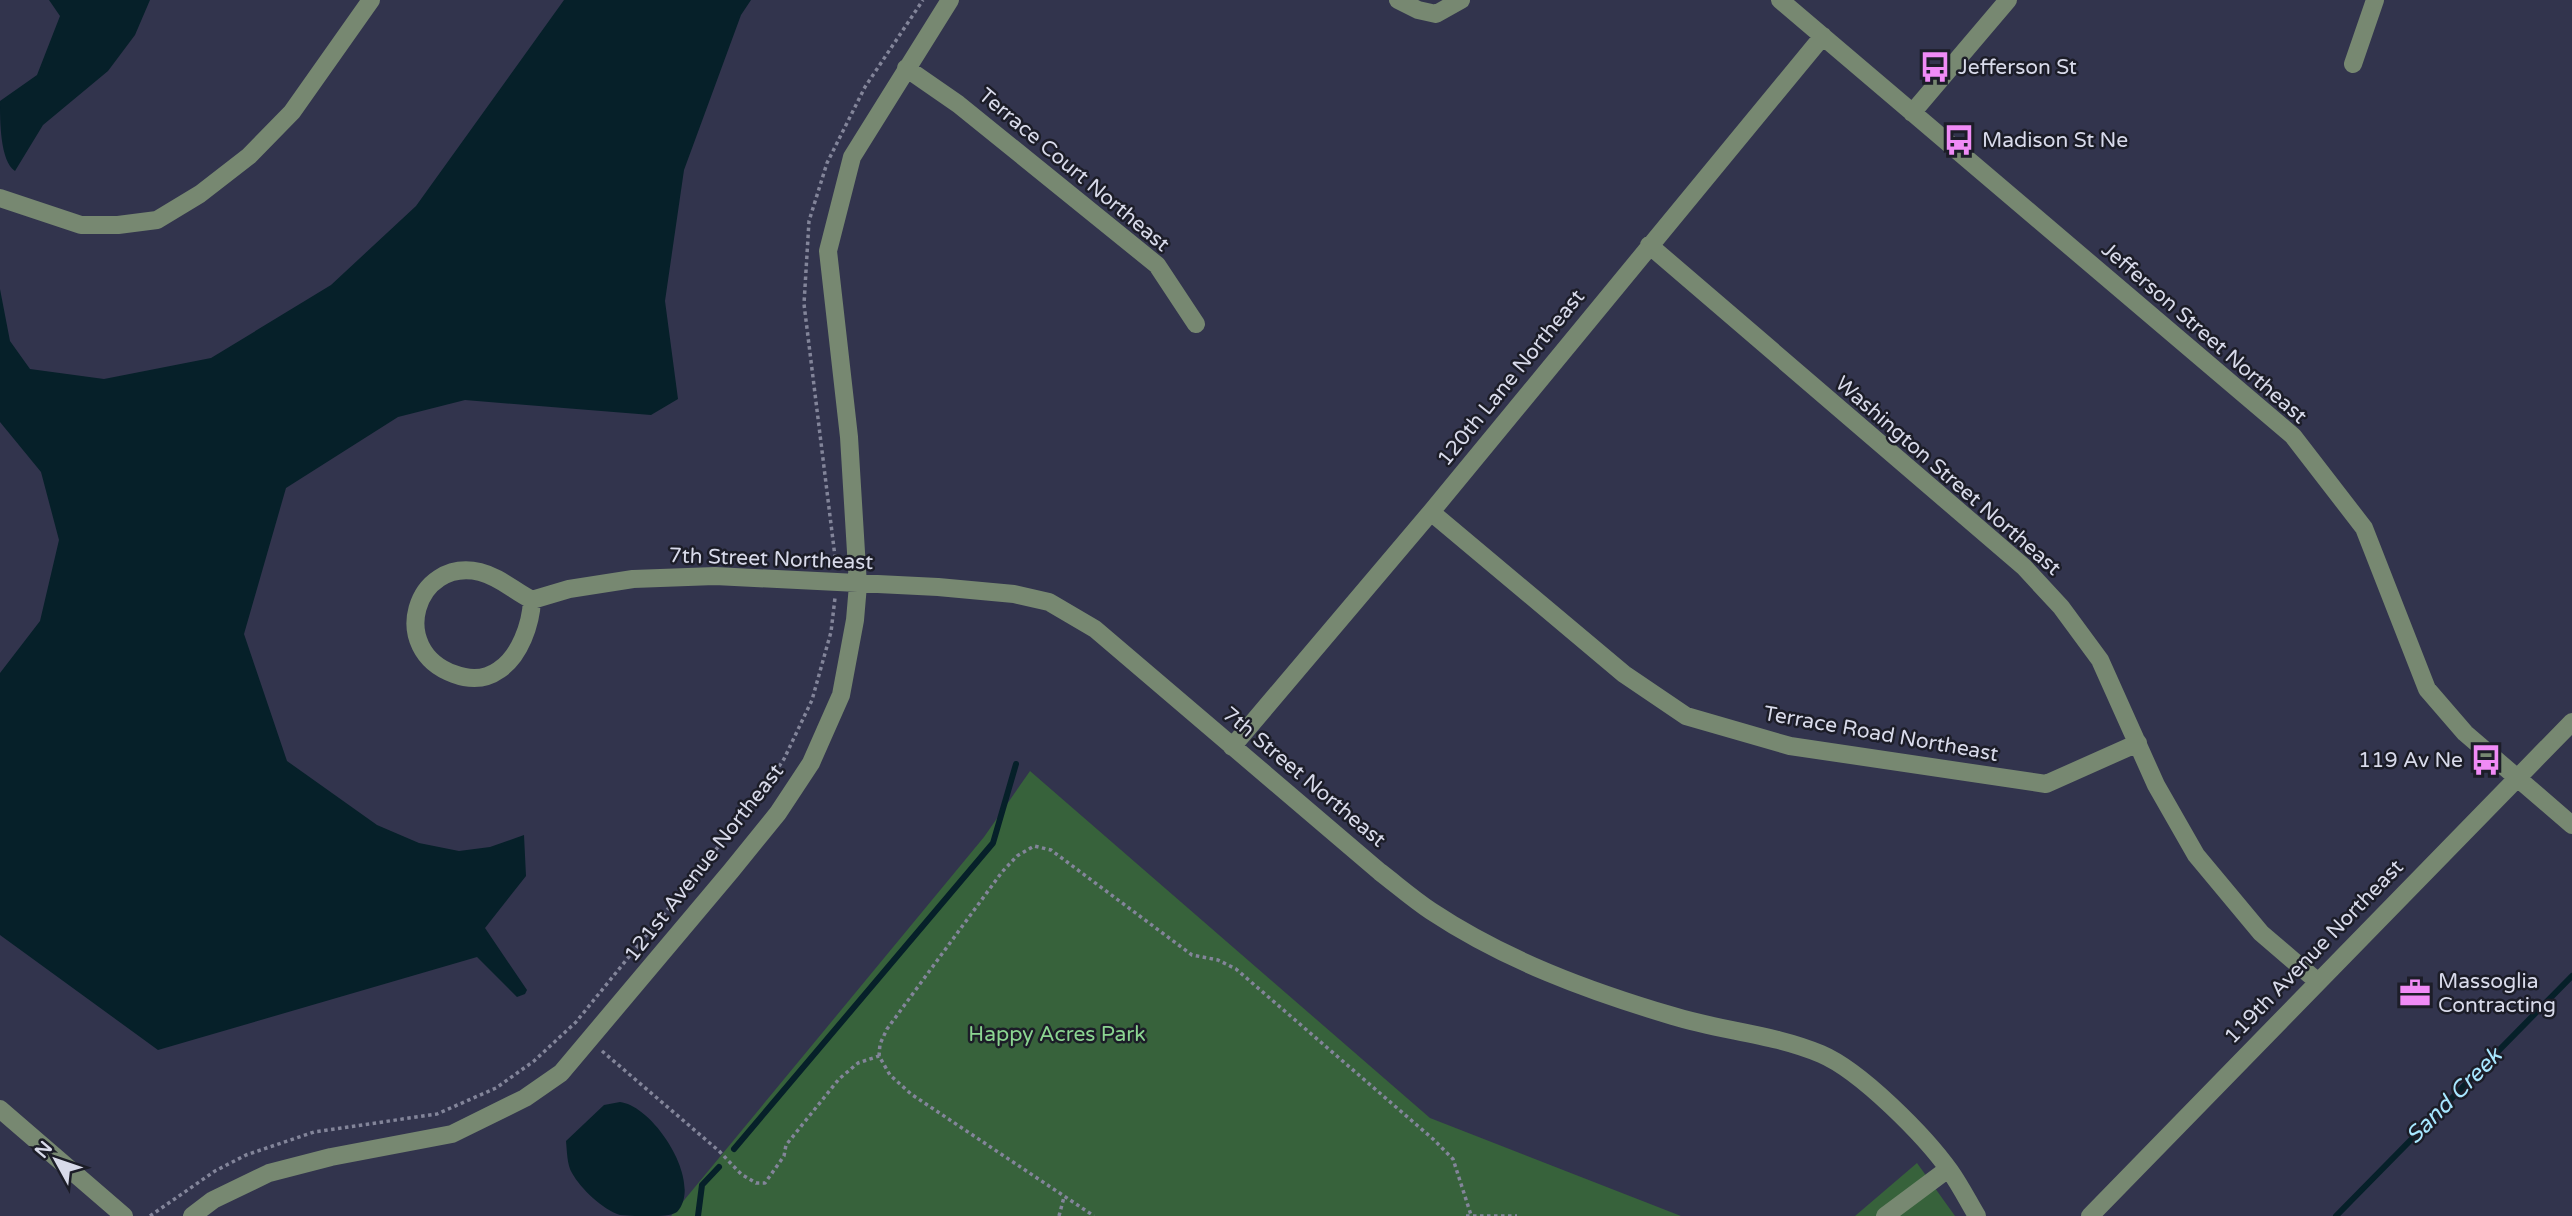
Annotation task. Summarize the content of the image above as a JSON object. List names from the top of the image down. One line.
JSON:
{"streets":{"street":["Terrace Court Northeast","Jefferson Street Northeast","120th Lane Northeast","Washington Street Northeast","7th Street Northeast","Terrace Road Northeast","121st Avenue Northeast","119th Avenue Northeast"]},"crossings":[["Terrace Court Northeast","121st Avenue Northeast"],["Jefferson Street Northeast","120th Lane Northeast"],["Jefferson Street Northeast","119th Avenue Northeast"],["120th Lane Northeast","Washington Street Northeast"],["120th Lane Northeast","7th Street Northeast"],["120th Lane Northeast","Terrace Road Northeast"],["Washington Street Northeast","Terrace Road Northeast"],["Washington Street Northeast","119th Avenue Northeast"],["7th Street Northeast","121st Avenue Northeast"]],"water":["Sand Creek"],"parks":["Happy Acres Park"],"places":{"bus stop":["Jefferson St","Madison St Ne","119 Av Ne"],"office":["Massoglia Contracting"]},"north":"top left"}
